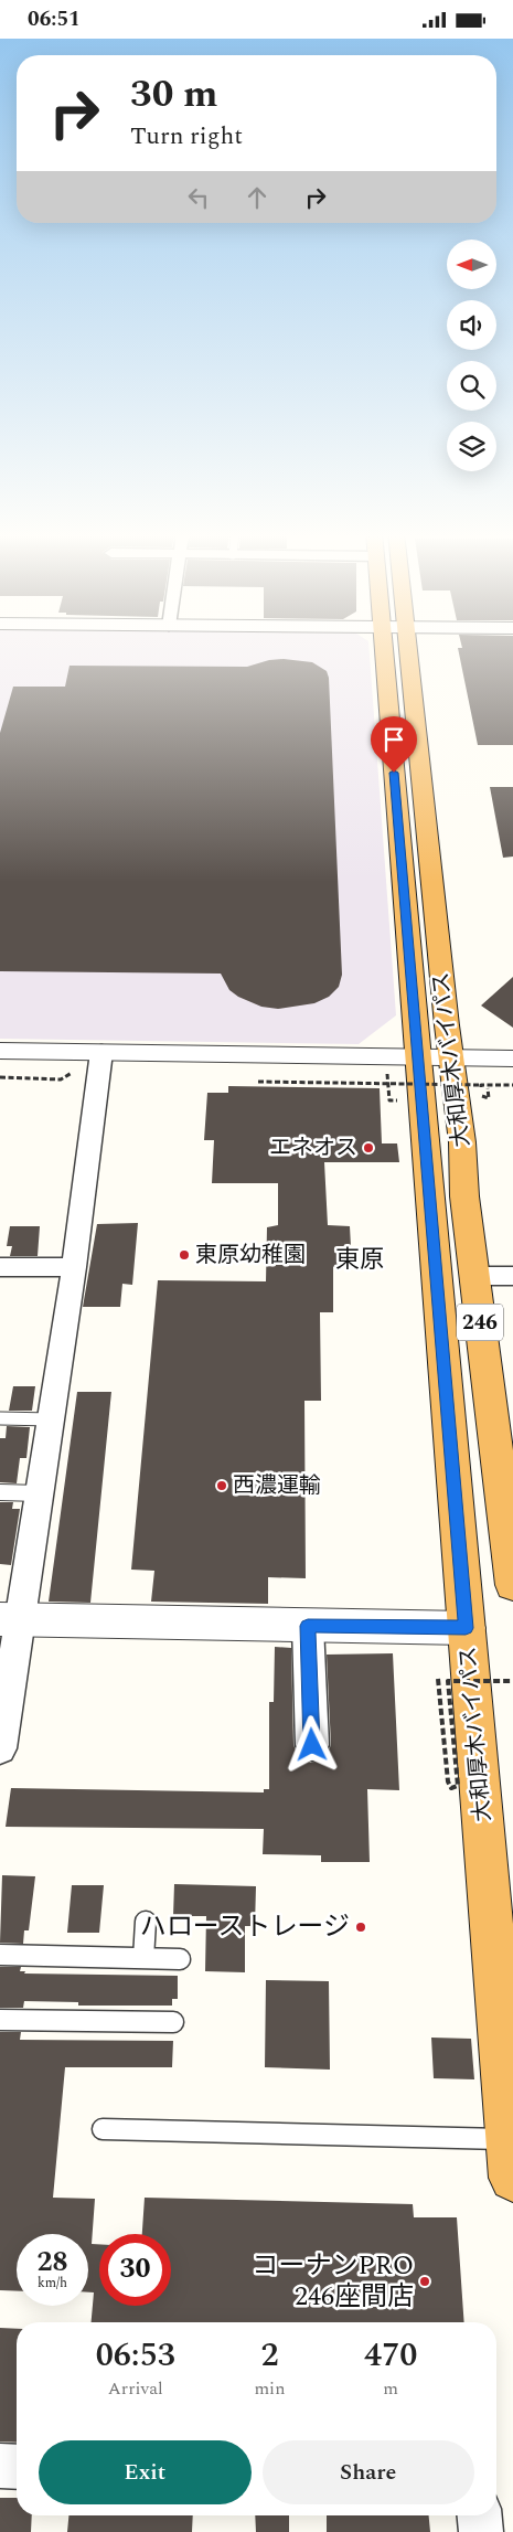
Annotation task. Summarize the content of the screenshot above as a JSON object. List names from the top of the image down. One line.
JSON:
{"streets":{"highway":["大和厚木バイパス","246"]},"districts":["東原"],"places":["エネオス","東原幼稚園","西濃運輸","ハローストレージ","コーナンPRO 246座間店"],"north":"left","page":{"status":"06:51","turn":["30 m","Turn right"],"speed":"28 km/h","limit":"30","eta":["06:53","Arrival","2","min","470","m"],"buttons":["Exit","Share"]}}
